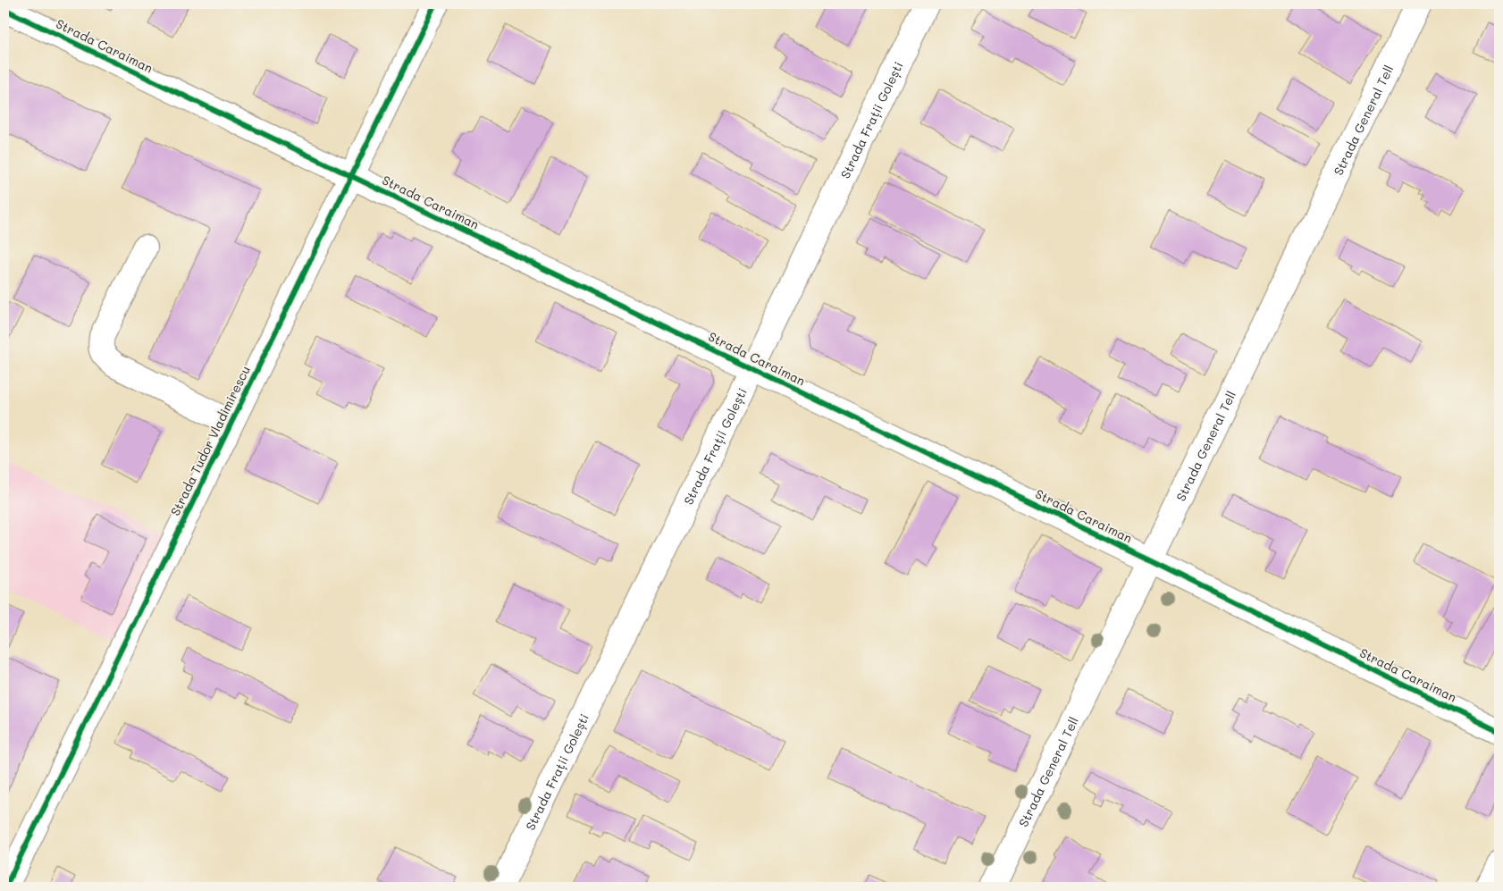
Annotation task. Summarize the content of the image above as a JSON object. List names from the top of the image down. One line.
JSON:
{"streets":{"street":["Strada Caraiman","Strada Frații Golești","Strada General Tell","Strada Tudor Vladimirescu"]},"crossings":[["Strada Caraiman","Strada Frații Golești"],["Strada Caraiman","Strada General Tell"],["Strada Caraiman","Strada Tudor Vladimirescu"]]}
